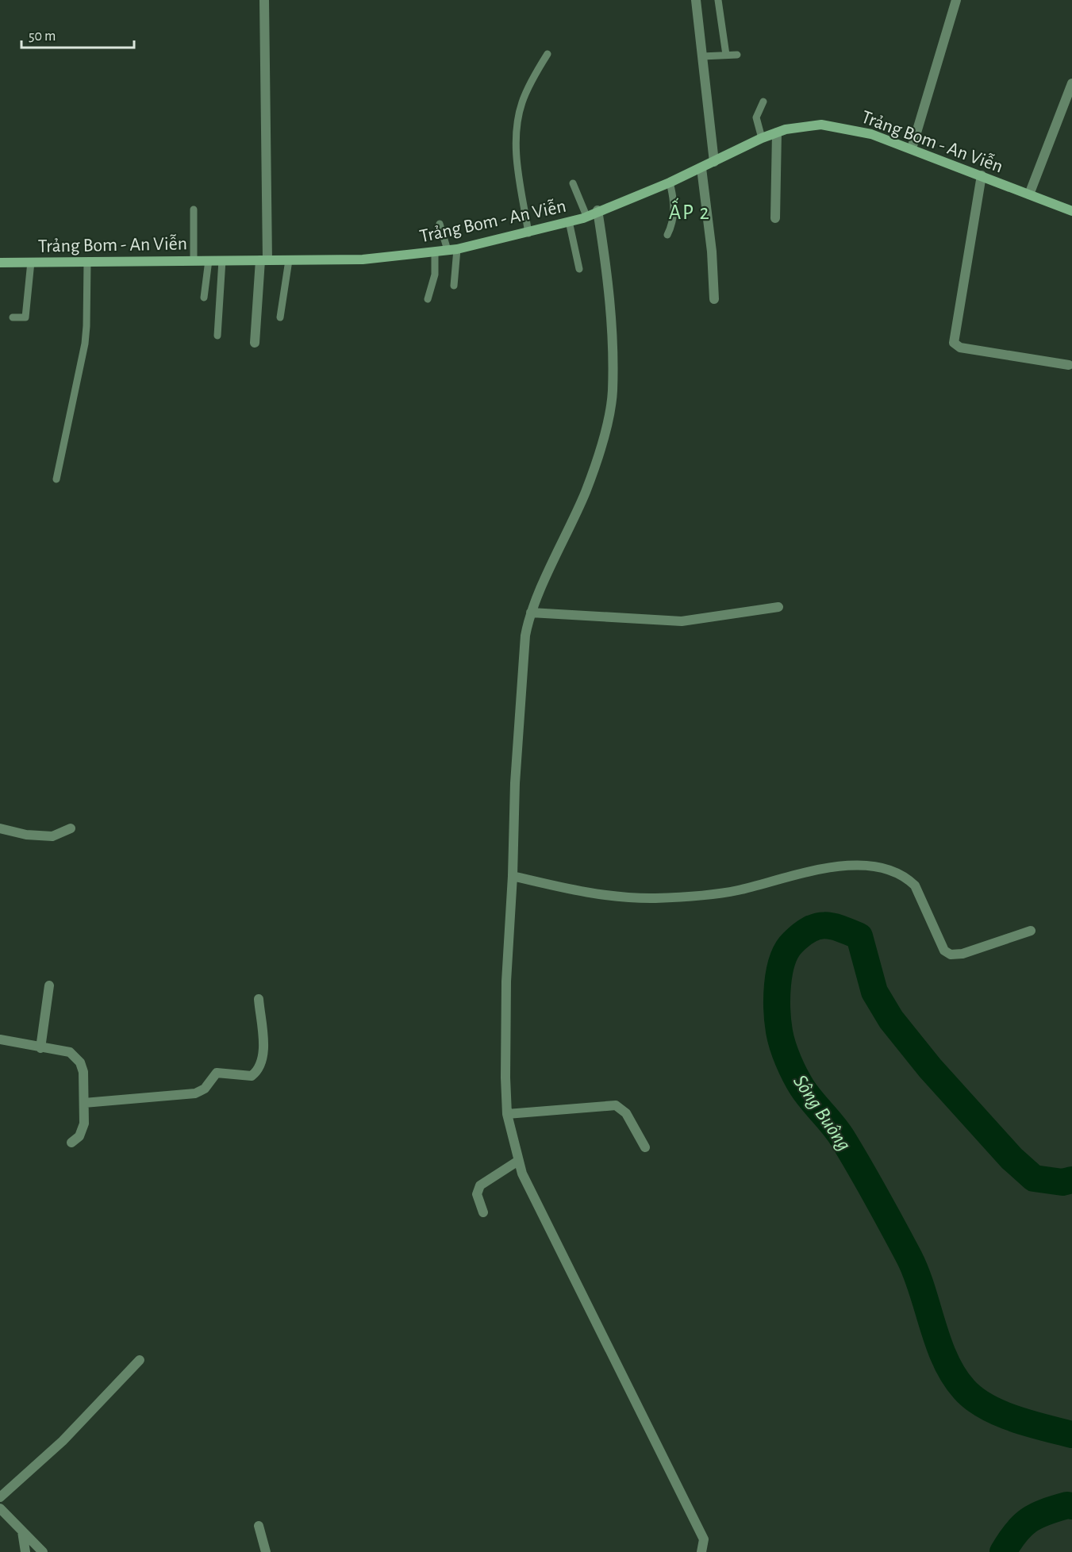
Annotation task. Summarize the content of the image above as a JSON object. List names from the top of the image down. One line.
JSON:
{"streets":{"main road":["Trảng Bom - An Viễn"]},"districts":["ẤP 2"],"water":["Sông Buông"],"scale_bar":"50 m"}
